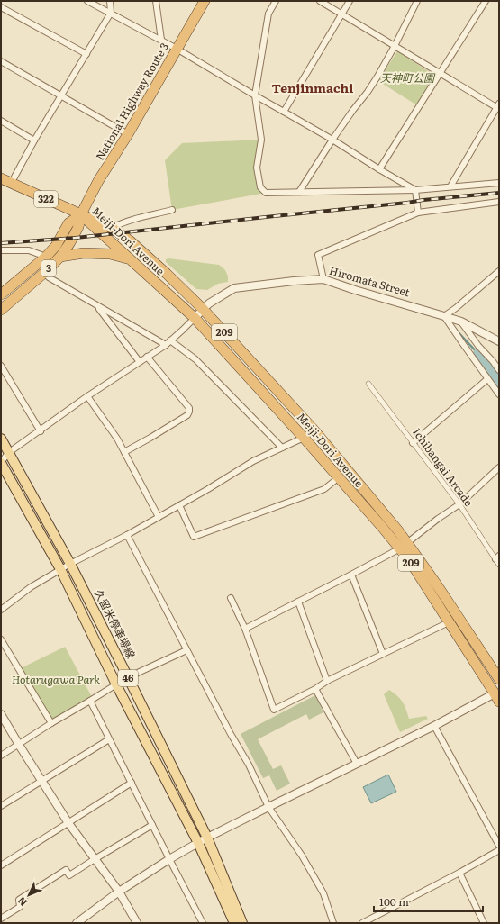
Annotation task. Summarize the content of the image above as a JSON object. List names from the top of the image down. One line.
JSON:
{"streets":{"highway":["National Highway Route 3","322","Meiji-Dori Avenue","3","209"],"main road":["久留米停車場線","46"],"street":["Hiromata Street","Ichibangai Arcade"]},"crossings":[["National Highway Route 3","322"],["National Highway Route 3","Meiji-Dori Avenue"],["322","Meiji-Dori Avenue"],["Meiji-Dori Avenue","Hiromata Street"]],"districts":["Tenjinmachi"],"parks":["天神町公園","Hotarugawa Park"],"scale_bar":"100 m","north":"bottom left"}
